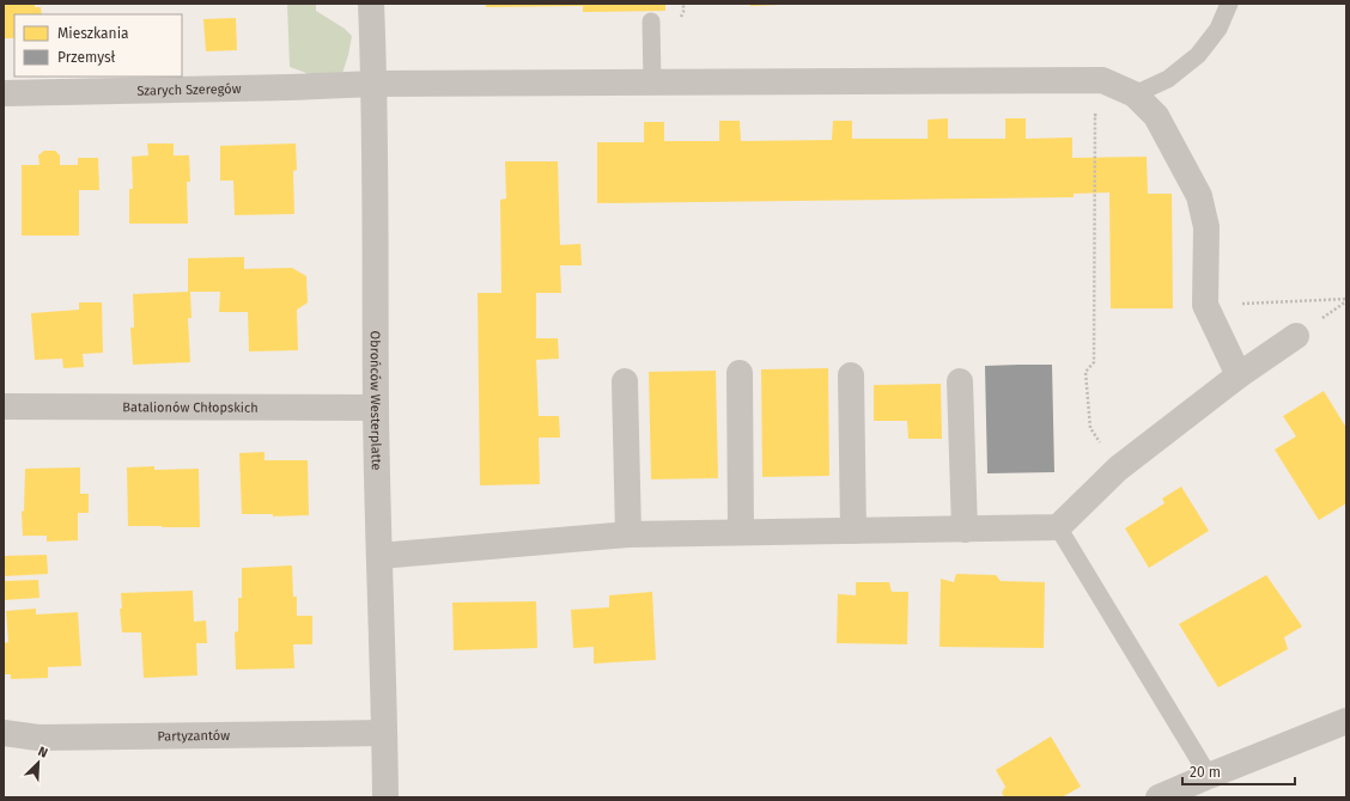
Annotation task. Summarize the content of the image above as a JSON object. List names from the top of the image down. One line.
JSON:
{"streets":{"street":["Szarych Szeregów","Obrońców Westerplatte","Batalionów Chłopskich","Partyzantów"]},"crossings":[["Szarych Szeregów","Obrońców Westerplatte"],["Obrońców Westerplatte","Batalionów Chłopskich"],["Obrońców Westerplatte","Partyzantów"]],"legend":["Mieszkania","Przemysł"],"scale_bar":"20 m","north":"top right"}
